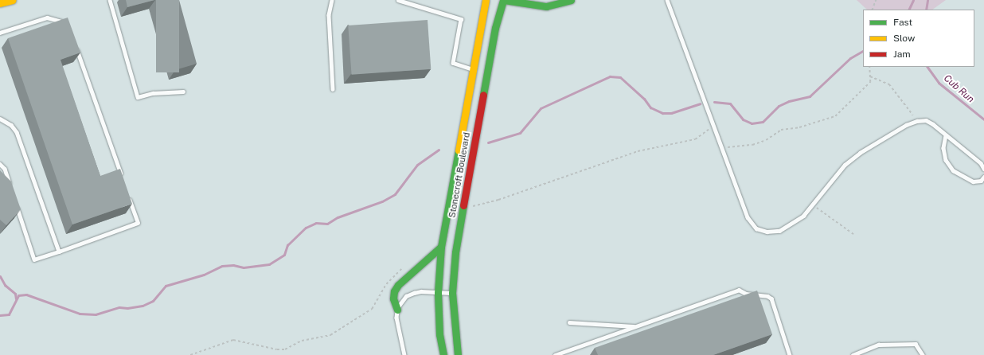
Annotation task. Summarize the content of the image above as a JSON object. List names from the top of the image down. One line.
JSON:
{"streets":{"main road":["Stonecroft Boulevard"]},"water":["Cub Run"],"legend":["Fast","Slow","Jam"]}
